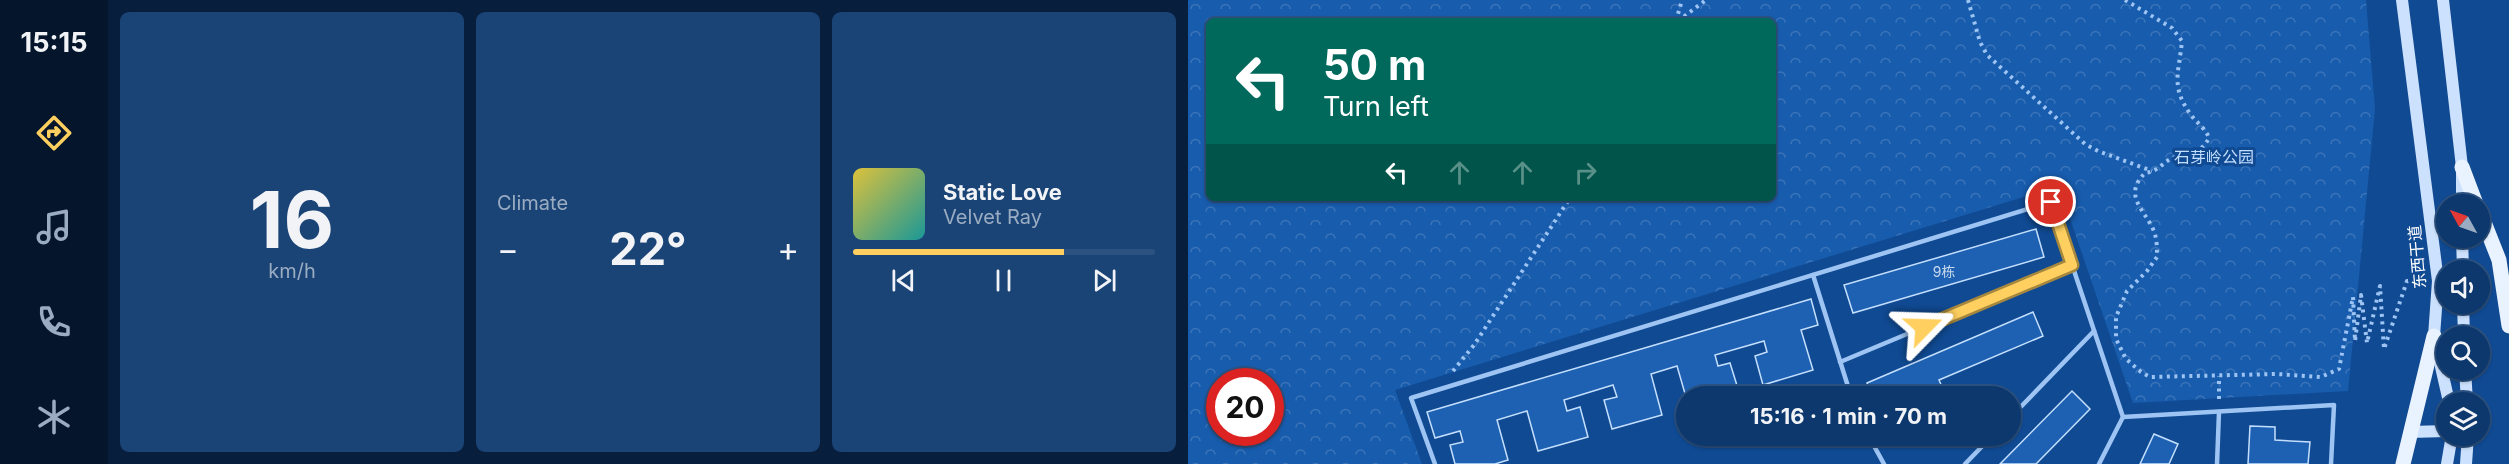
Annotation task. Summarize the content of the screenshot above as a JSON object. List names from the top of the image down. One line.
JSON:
{"streets":{"main road":["东西干道"]},"parks":["石芽岭公园"],"house_numbers":["9栋"],"north":"top left","page":{"tabs":"15:15","tile":[["16","km/h"],"Climate"],"turn":["50 m","Turn left"],"song":["Static Love","Velvet Ray"],"heat":["−","22°","+"],"limit":"20","trip":"15:16 · 1 min · 70 m"}}
